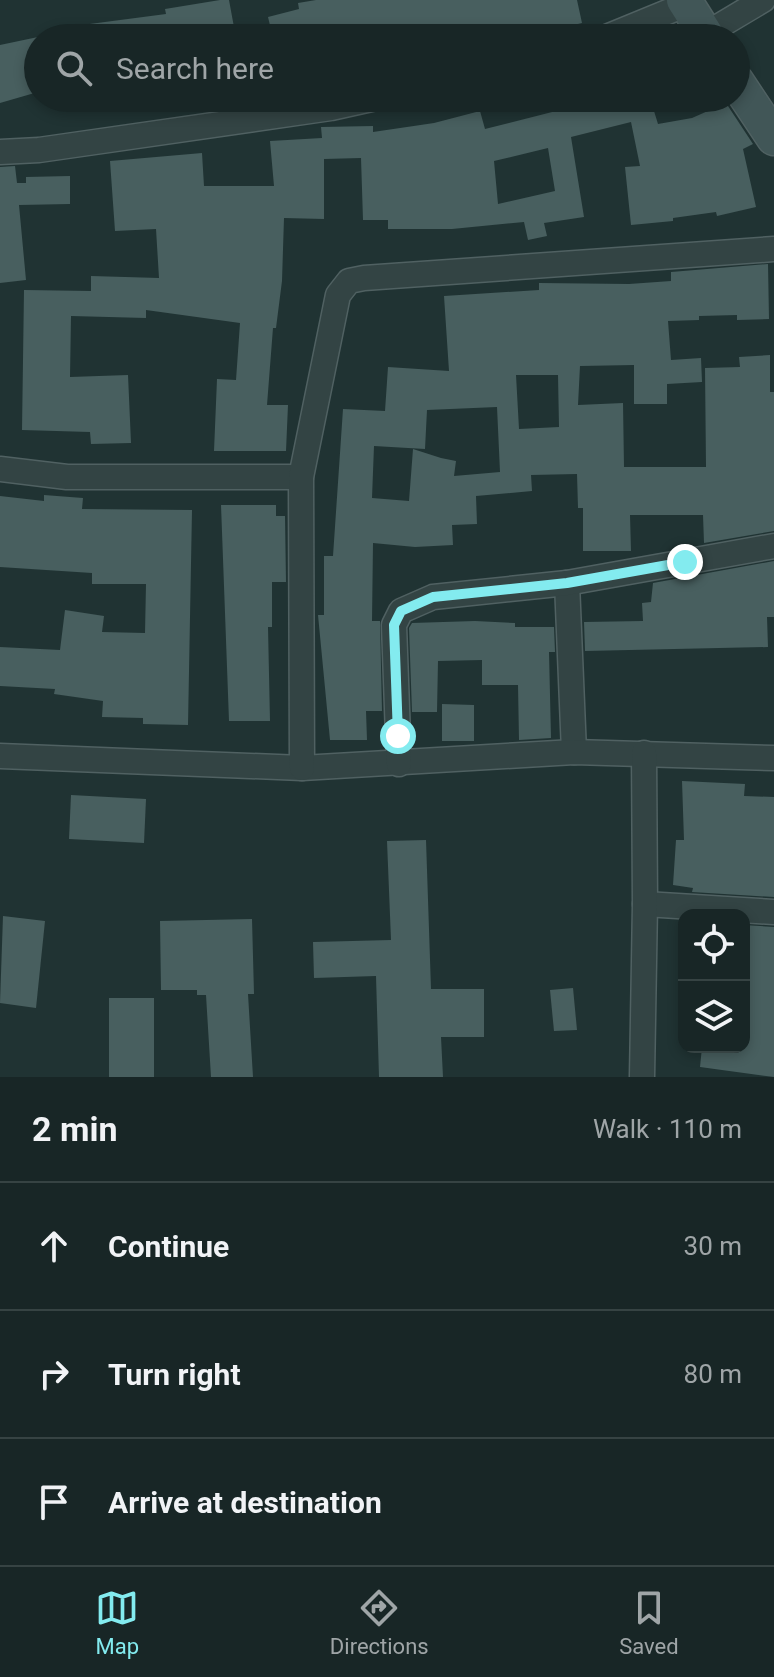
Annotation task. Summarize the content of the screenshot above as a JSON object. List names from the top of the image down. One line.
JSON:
{"page":{"search":"Search here","heading":["2 min","Walk · 110 m"],"list":[["Continue","30 m"],["Turn right","80 m"],"Arrive at destination"],"nav":["Map","Directions","Saved"]}}
